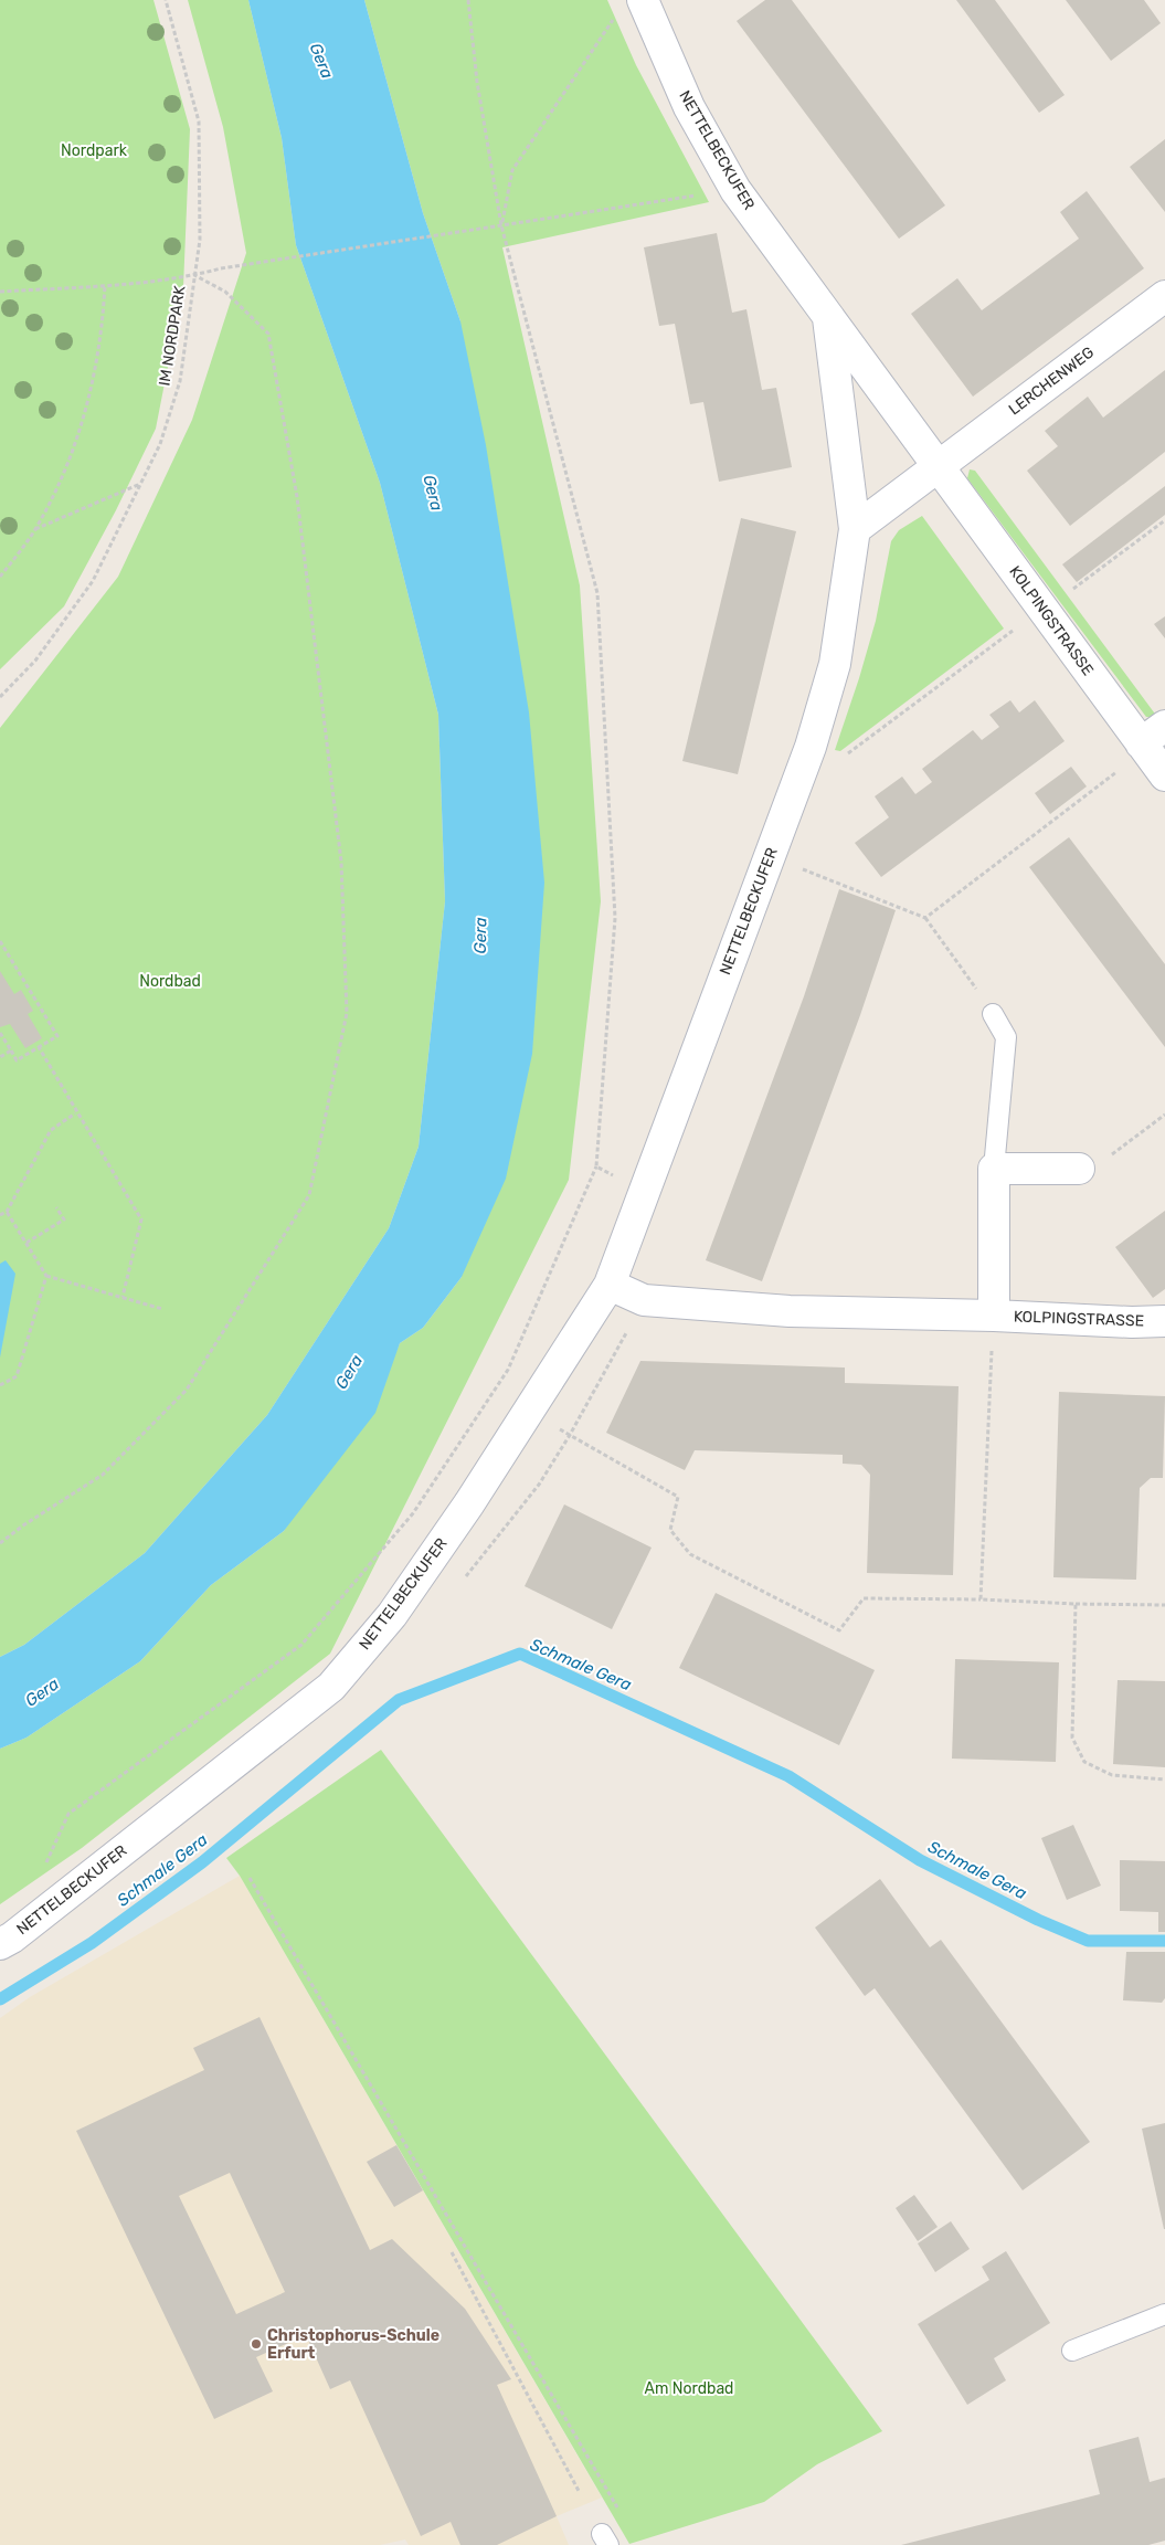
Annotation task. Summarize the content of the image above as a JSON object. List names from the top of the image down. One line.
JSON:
{"streets":{"street":["NETTELBECKUFER","LERCHENWEG","KOLPINGSTRASSE"],"path":["IM NORDPARK"]},"crossings":[["NETTELBECKUFER","LERCHENWEG"],["NETTELBECKUFER","KOLPINGSTRASSE"],["LERCHENWEG","KOLPINGSTRASSE"]],"water":["Gera","Schmale Gera"],"parks":["Nordpark","Nordbad","Am Nordbad"],"places":["Christophorus-Schule Erfurt"]}
